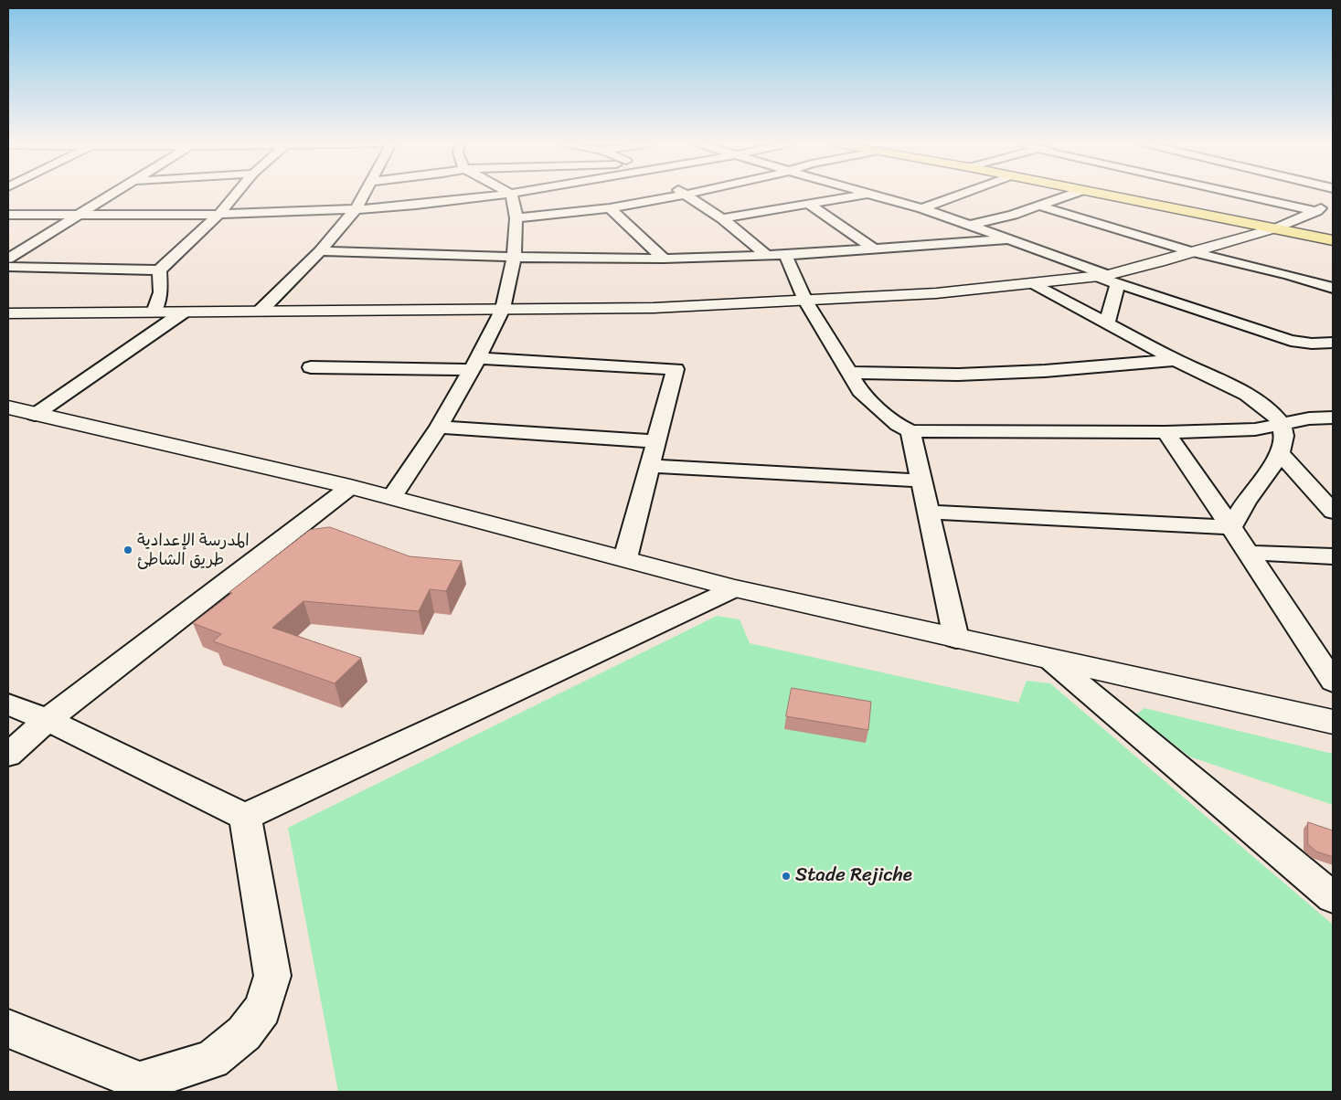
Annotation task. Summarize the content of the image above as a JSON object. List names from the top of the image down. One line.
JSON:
{"places":["المدرسة الإعدادية طريق الشاطئ","Stade Rejiche"]}
